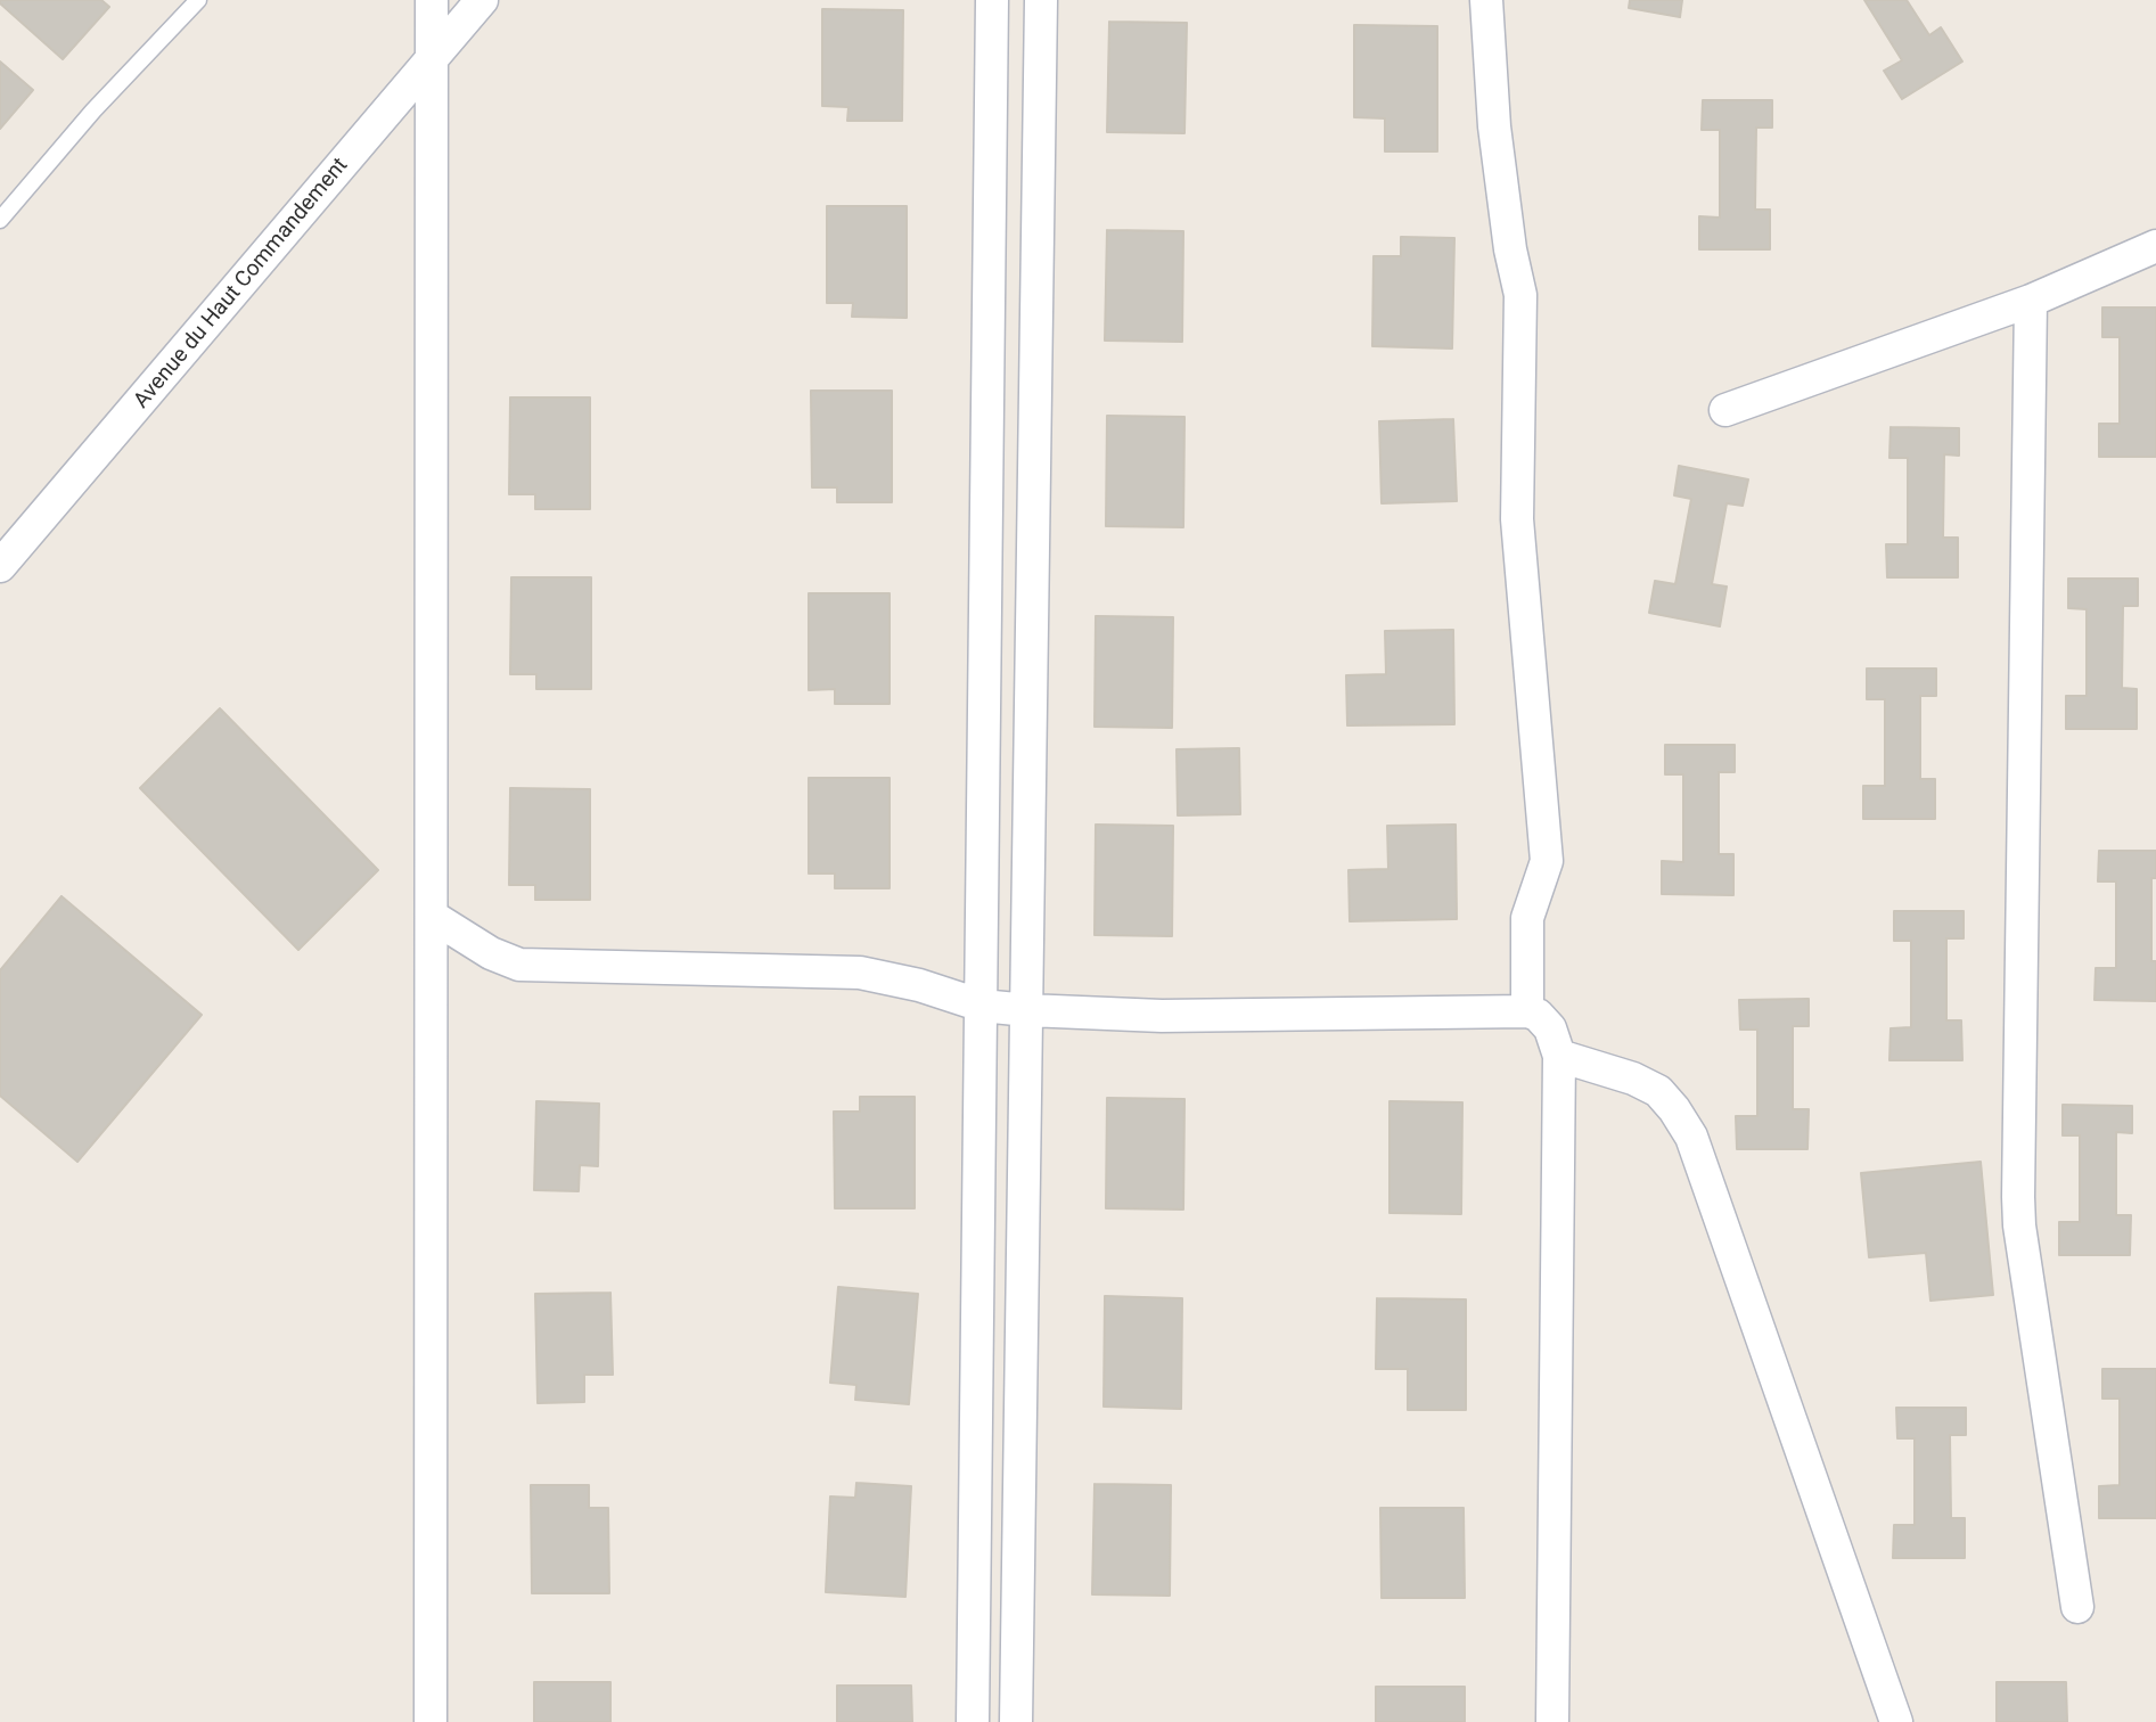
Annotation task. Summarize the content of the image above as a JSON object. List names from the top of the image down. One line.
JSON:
{"streets":{"street":["Avenue du Haut Commandement"]}}
